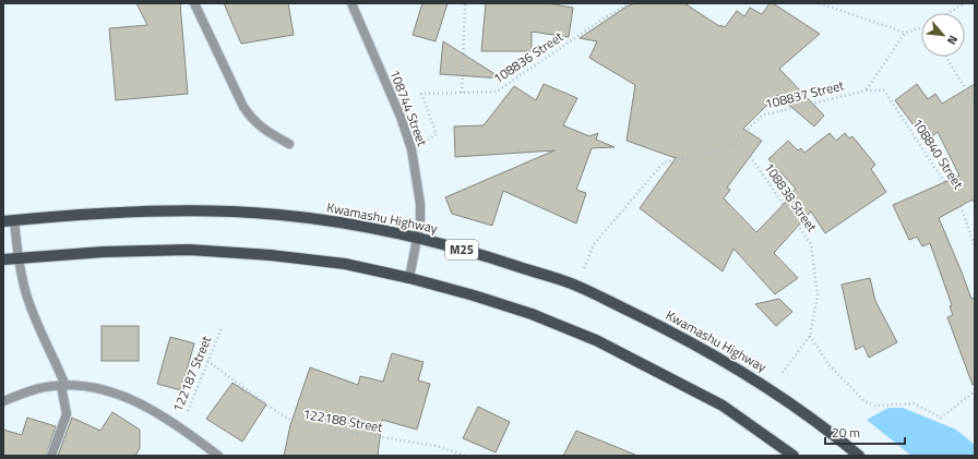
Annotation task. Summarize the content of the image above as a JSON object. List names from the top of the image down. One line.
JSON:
{"streets":{"main road":["Kwamashu Highway","M25"],"street":["108744 Street"],"path":["108836 Street","108837 Street","108840 Street","108838 Street","122187 Street","122188 Street"]},"crossings":[["108836 Street","108744 Street"],["108837 Street","108840 Street"],["108837 Street","108838 Street"],["108837 Street","Kwamashu Highway"],["108744 Street","Kwamashu Highway"],["108838 Street","Kwamashu Highway"],["122187 Street","122188 Street"]],"scale_bar":"20 m","north":"bottom right"}
